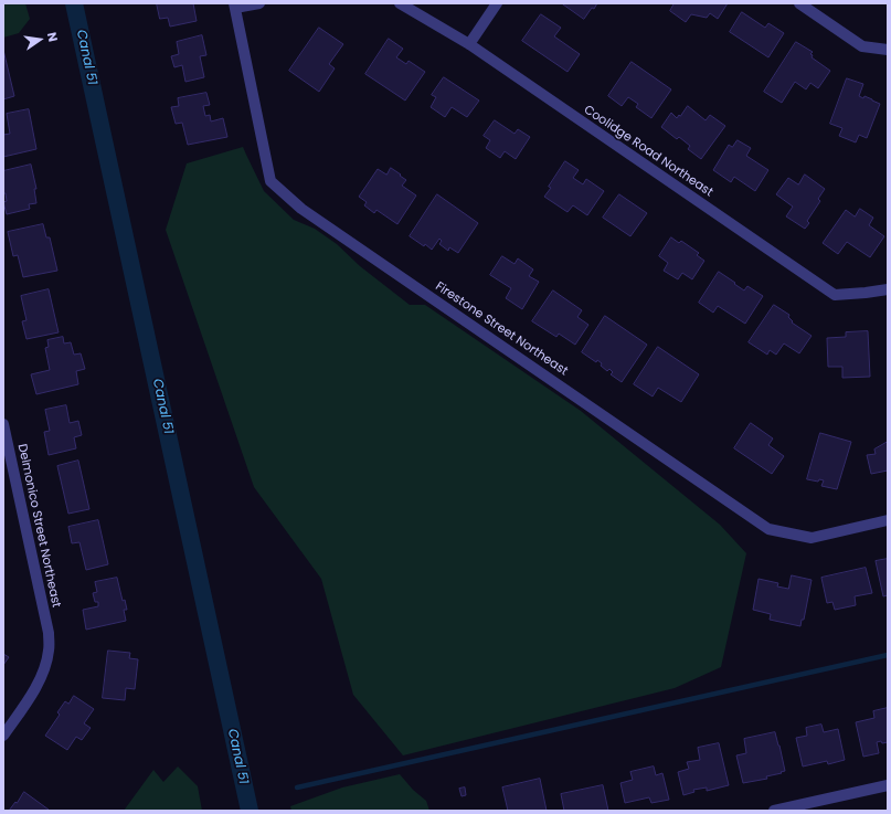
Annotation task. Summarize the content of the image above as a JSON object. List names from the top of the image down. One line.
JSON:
{"streets":{"street":["Coolidge Road Northeast","Firestone Street Northeast","Delmonico Street Northeast"]},"water":["Canal 51"],"north":"right"}
